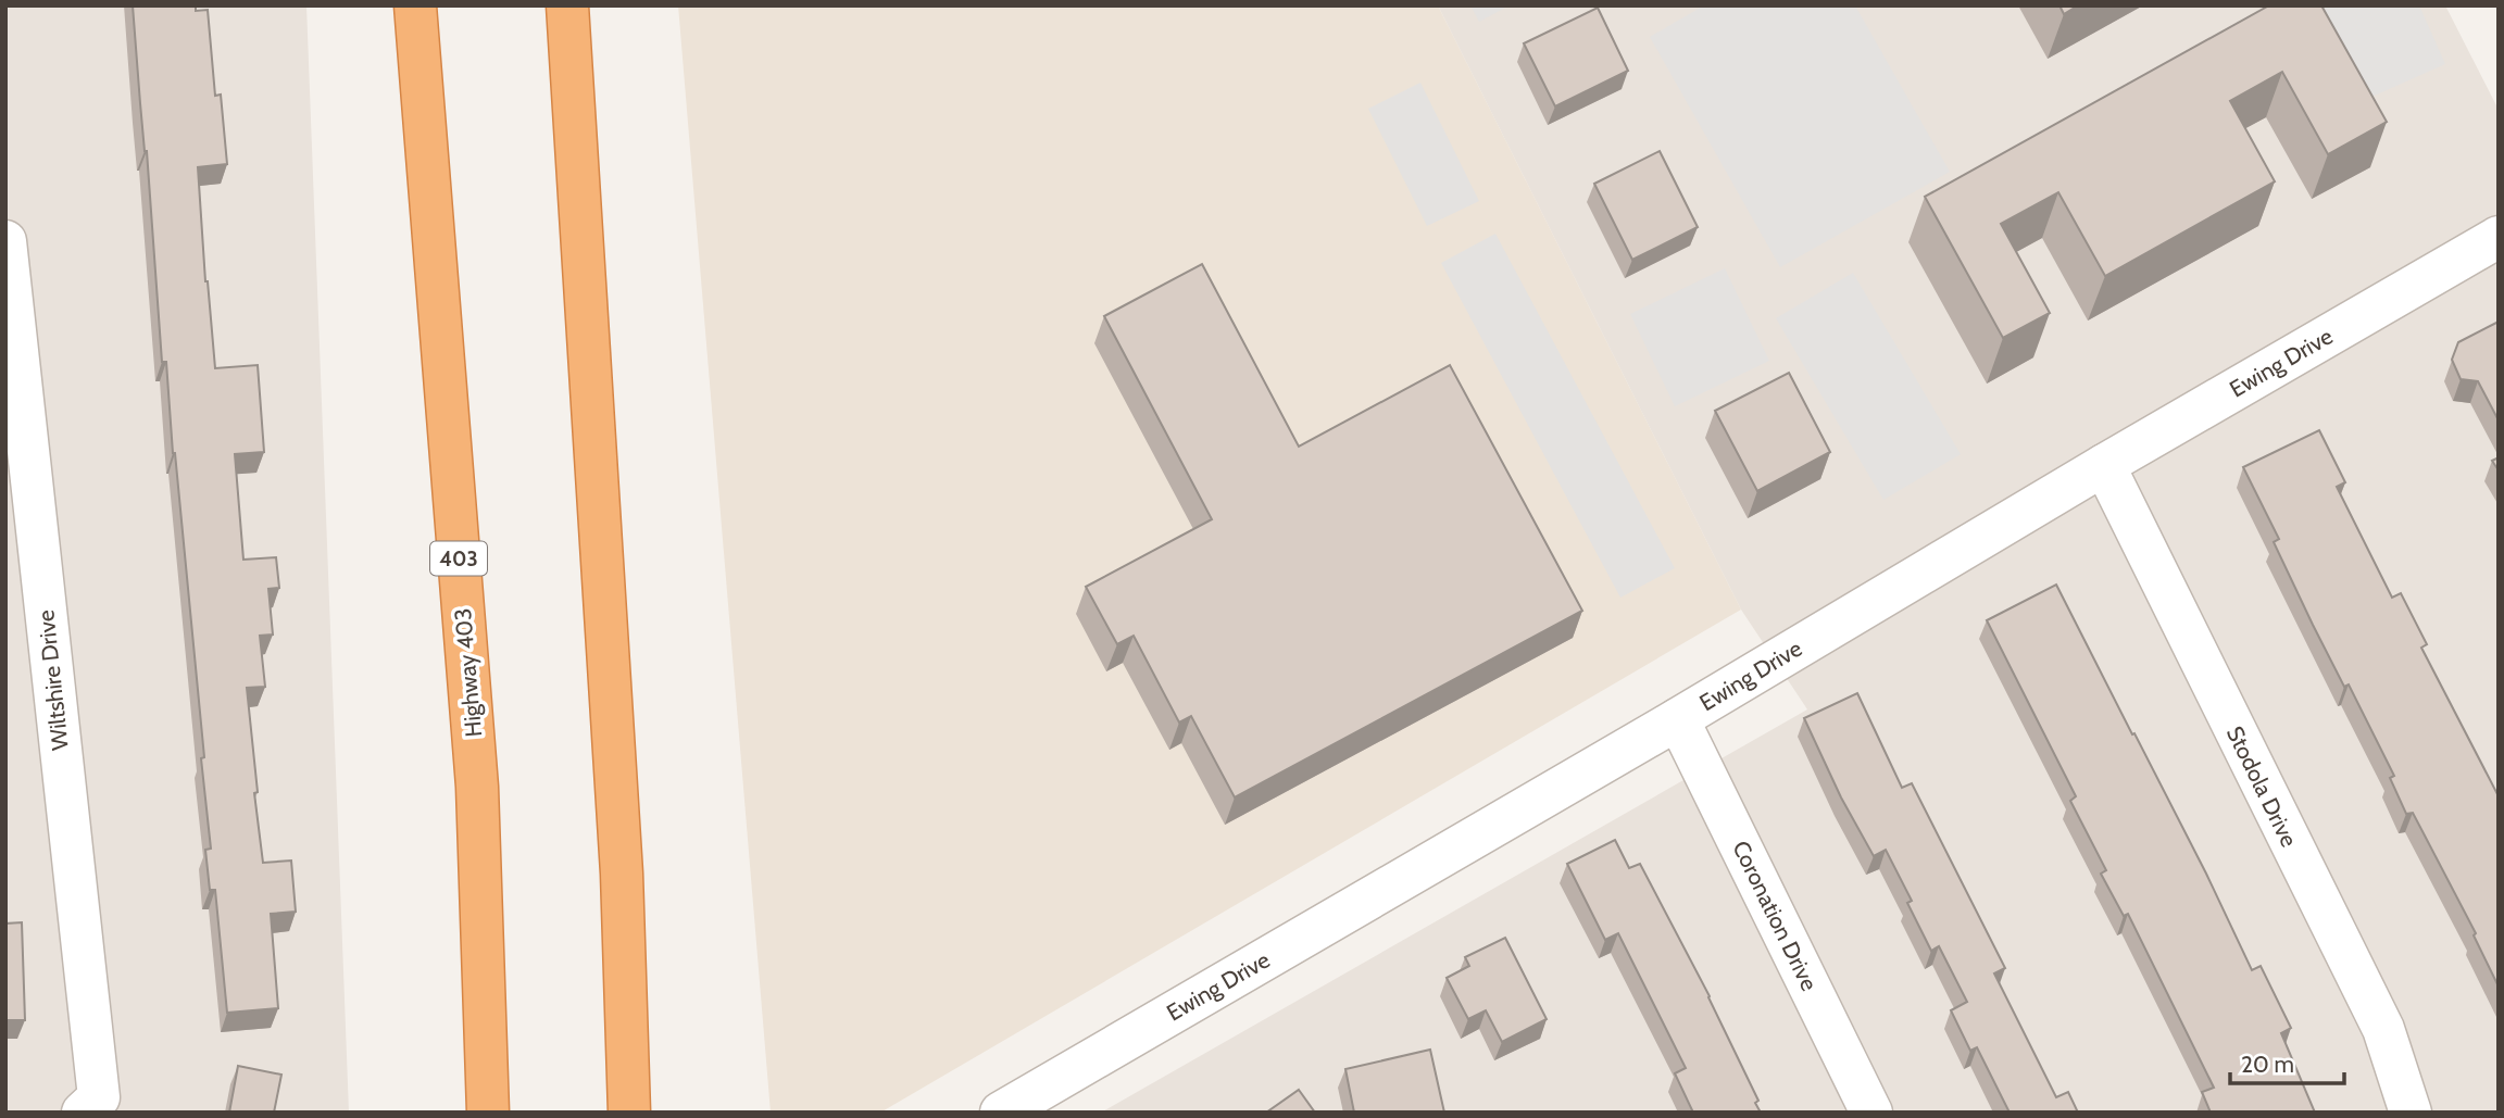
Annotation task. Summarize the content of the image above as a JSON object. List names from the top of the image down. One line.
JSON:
{"streets":{"highway":["403","Highway 403"],"street":["Ewing Drive","Wiltshire Drive","Stodola Drive","Coronation Drive"]},"crossings":[["Ewing Drive","Stodola Drive"],["Ewing Drive","Coronation Drive"]],"scale_bar":"20 m"}
